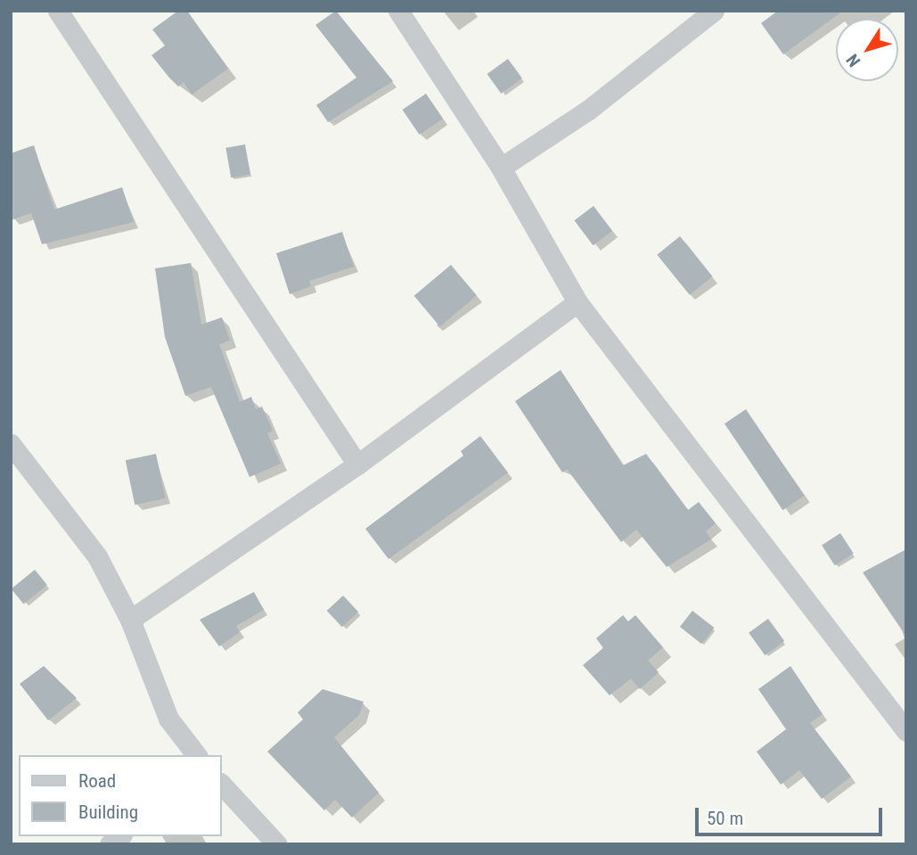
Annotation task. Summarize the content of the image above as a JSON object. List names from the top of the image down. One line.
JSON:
{"legend":["Road","Building"],"scale_bar":"50 m","north":"bottom left"}
